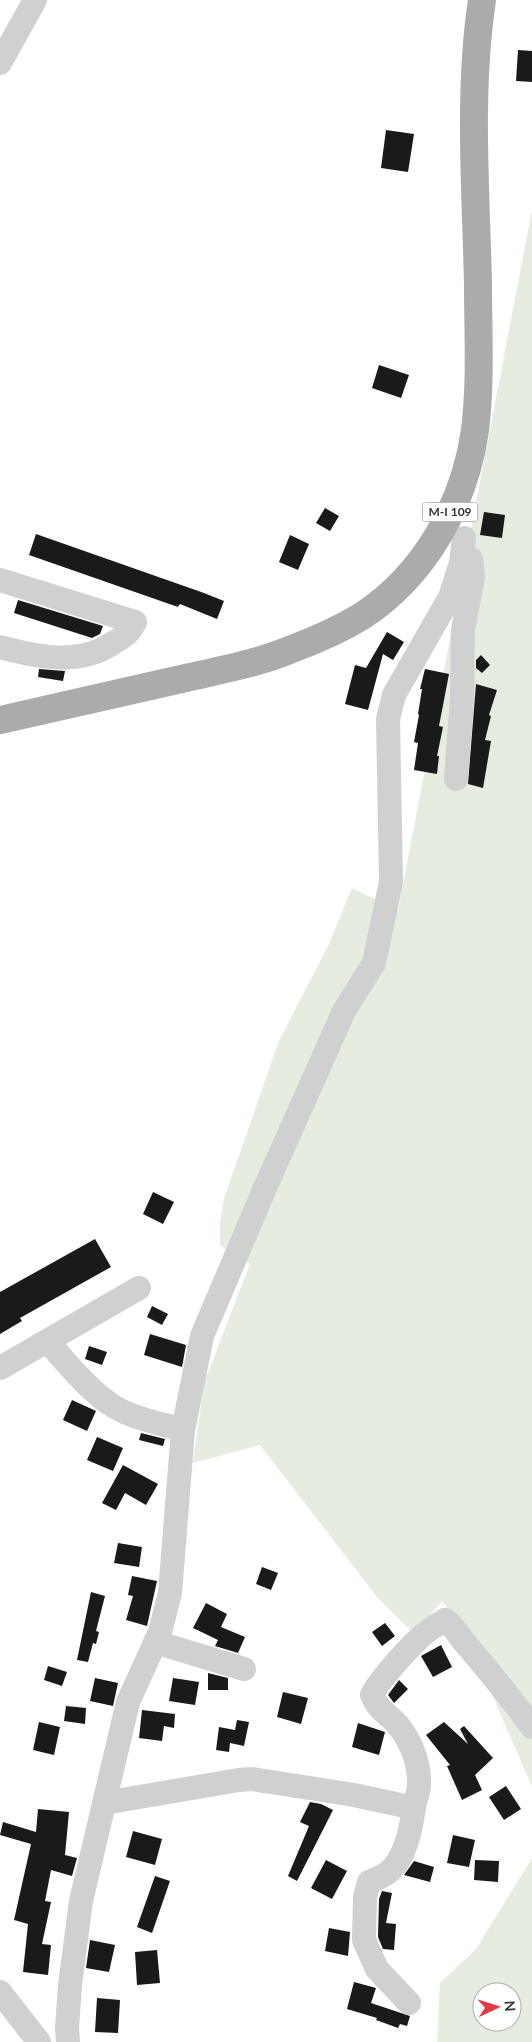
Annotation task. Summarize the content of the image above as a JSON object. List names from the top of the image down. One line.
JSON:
{"streets":{"main road":["M-I 109"]},"north":"right"}
